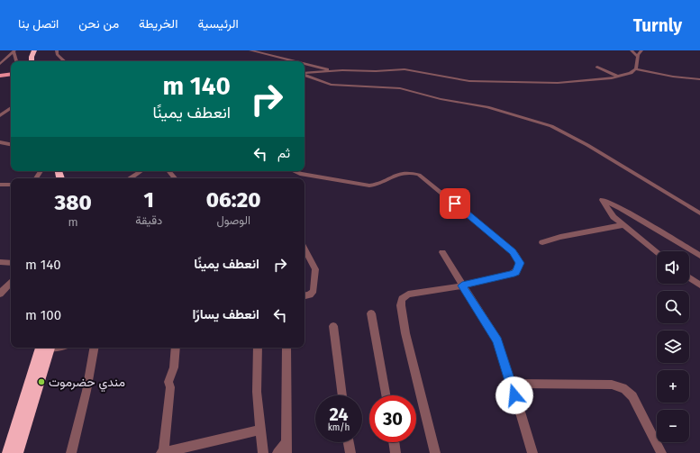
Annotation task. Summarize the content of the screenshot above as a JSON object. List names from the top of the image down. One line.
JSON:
{"places":["مندي حضرموت"],"page":{"header":"Turnly","nav":["الرئيسية","الخريطة","من نحن","اتصل بنا"],"turn":["140 m","انعطف يمينًا"],"then":"ثم","eta":["06:20","الوصول","1","دقيقة","380","m"],"list":[{"name":"انعطف يمينًا","value":"140 m"},{"name":"انعطف يسارًا","value":"100 m"}],"map_buttons":["+","−"],"speed":"24 km/h","limit":"30"}}
